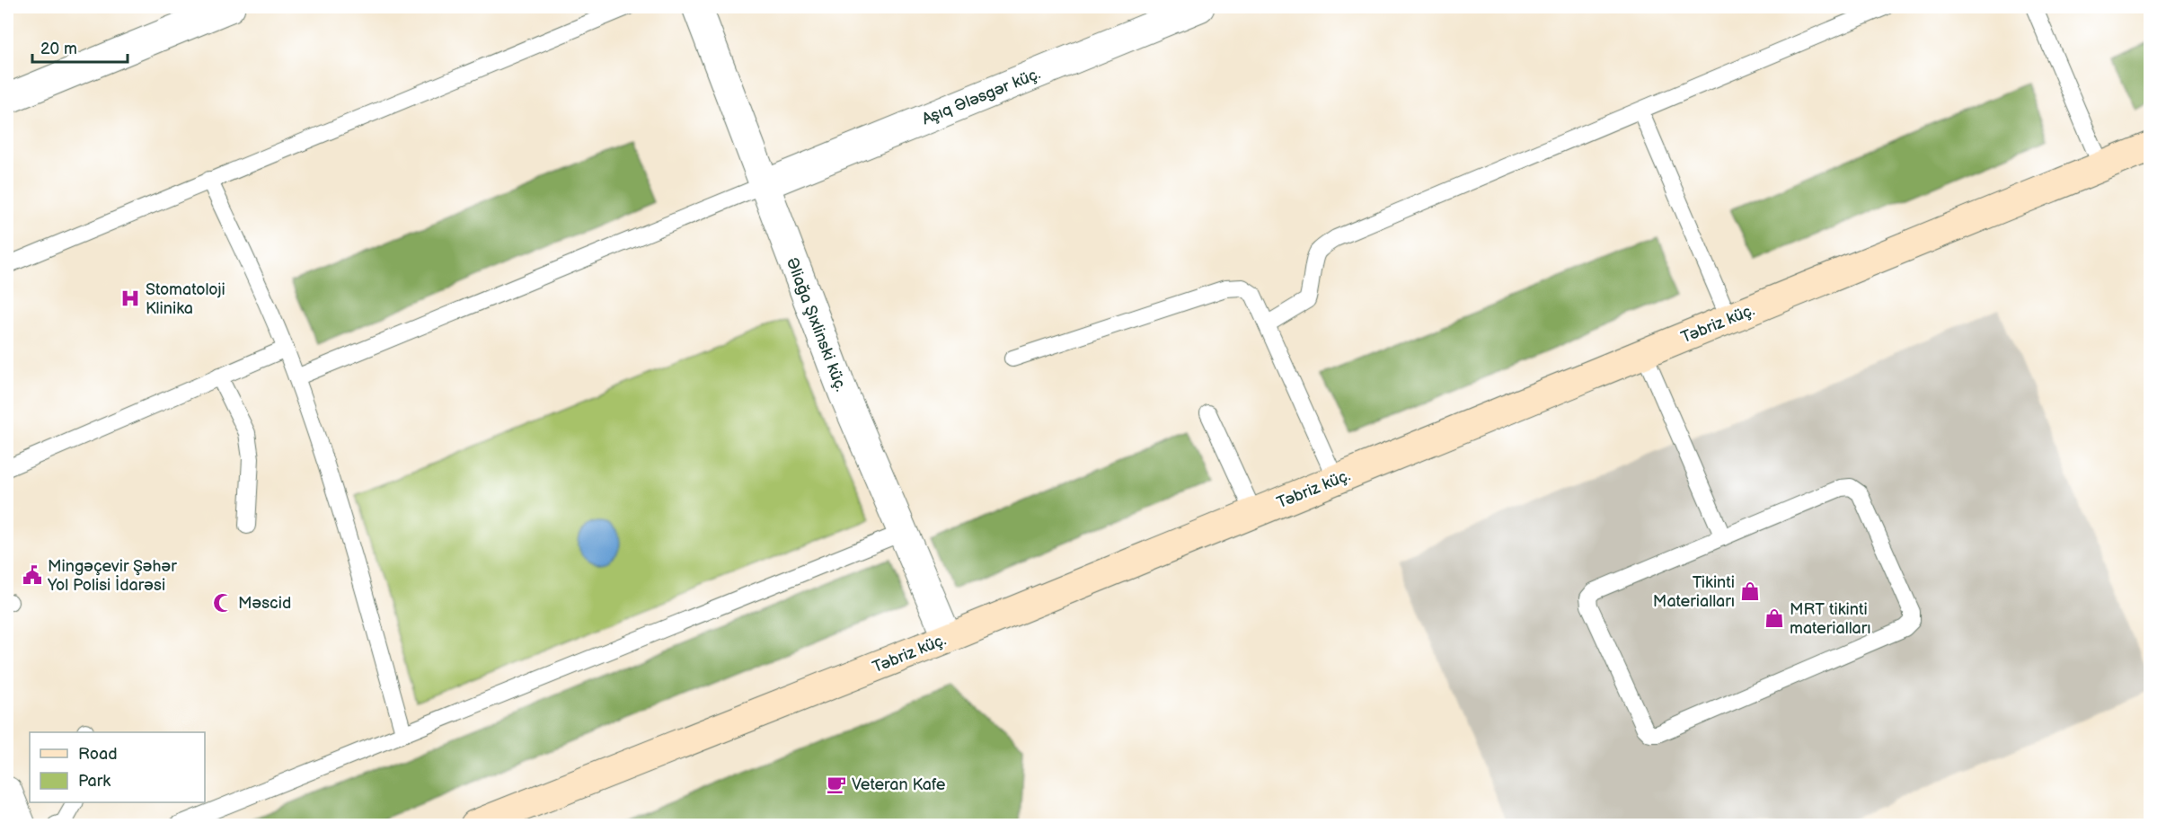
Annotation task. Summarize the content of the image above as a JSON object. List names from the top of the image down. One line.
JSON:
{"streets":{"main road":["Təbriz küç."],"street":["Aşıq Ələsgər küç.","Əliağa Şıxlinski küç."]},"crossings":[["Aşıq Ələsgər küç.","Əliağa Şıxlinski küç."],["Təbriz küç.","Əliağa Şıxlinski küç."]],"places":{"hospital":["Stomatoloji Klinika"],"public building":["Mingəçevir Şəhər Yol Polisi İdarəsi"],"shop":["Tikinti Materialları","MRT tikinti materialları"],"mosque":["Məscid"],"cafe":["Veteran Kafe"]},"legend":["Road","Park"],"scale_bar":"20 m"}
